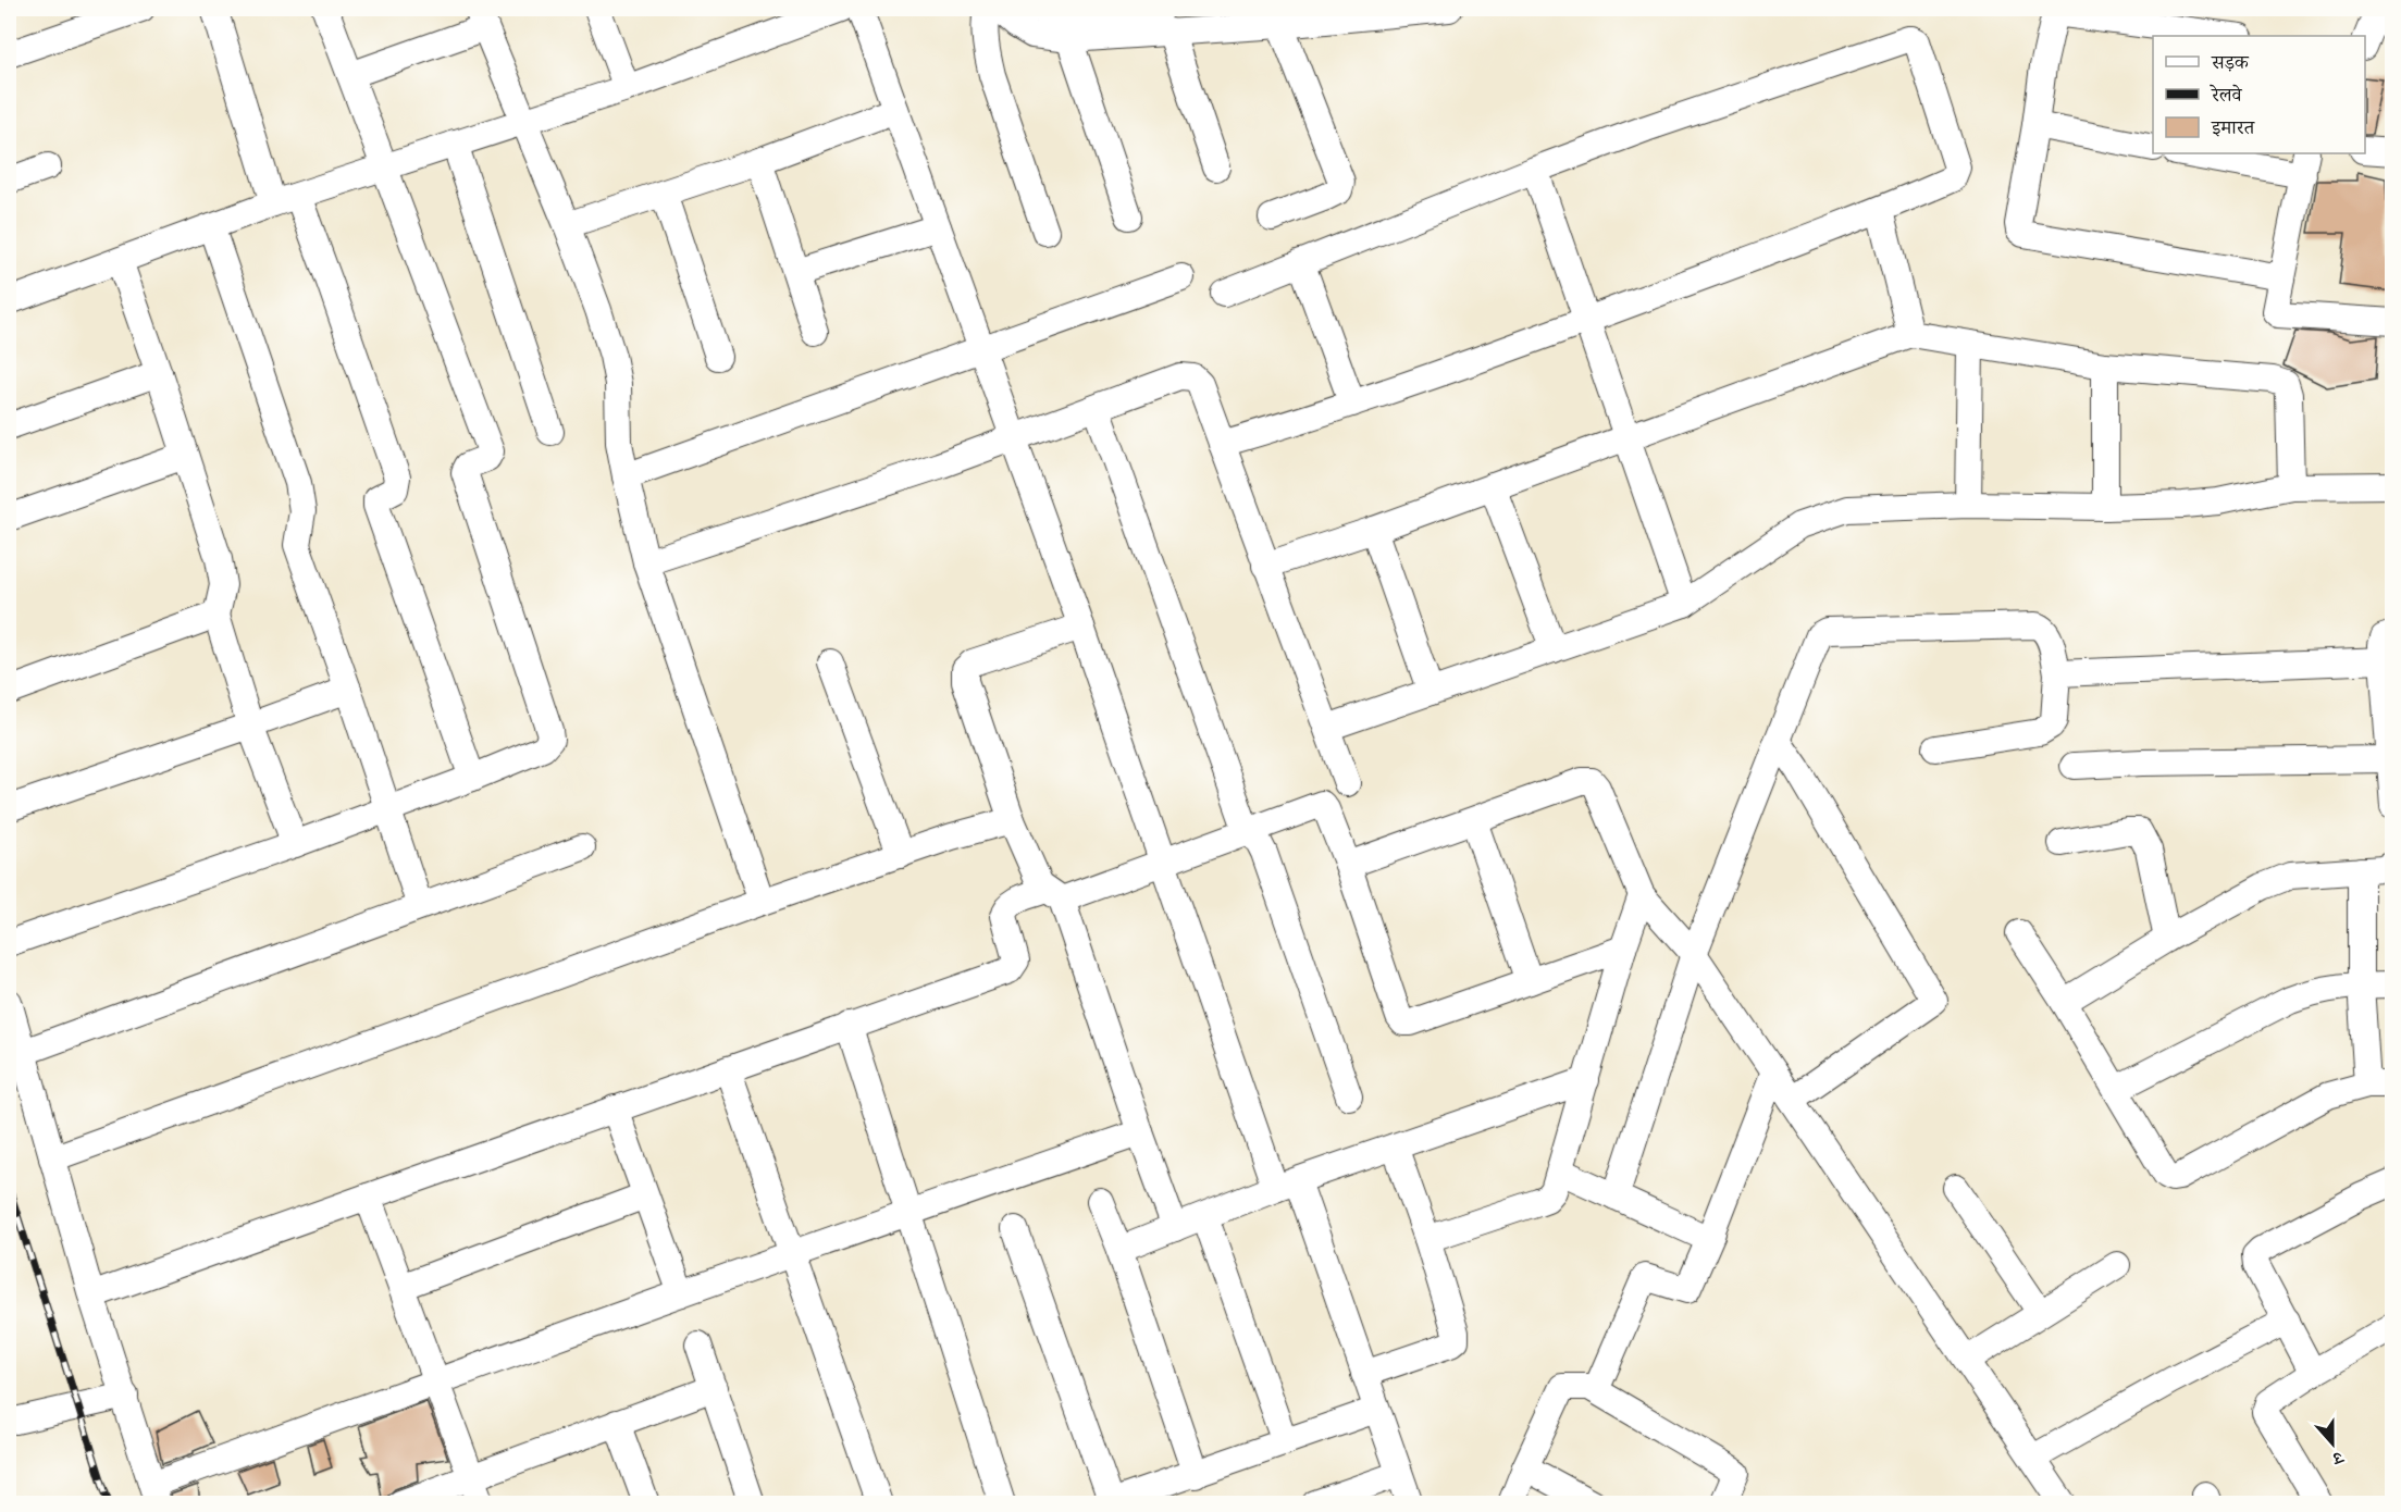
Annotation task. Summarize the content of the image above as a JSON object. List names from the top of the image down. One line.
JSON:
{"legend":["सड़क","रेलवे","इमारत"],"north":"bottom"}
